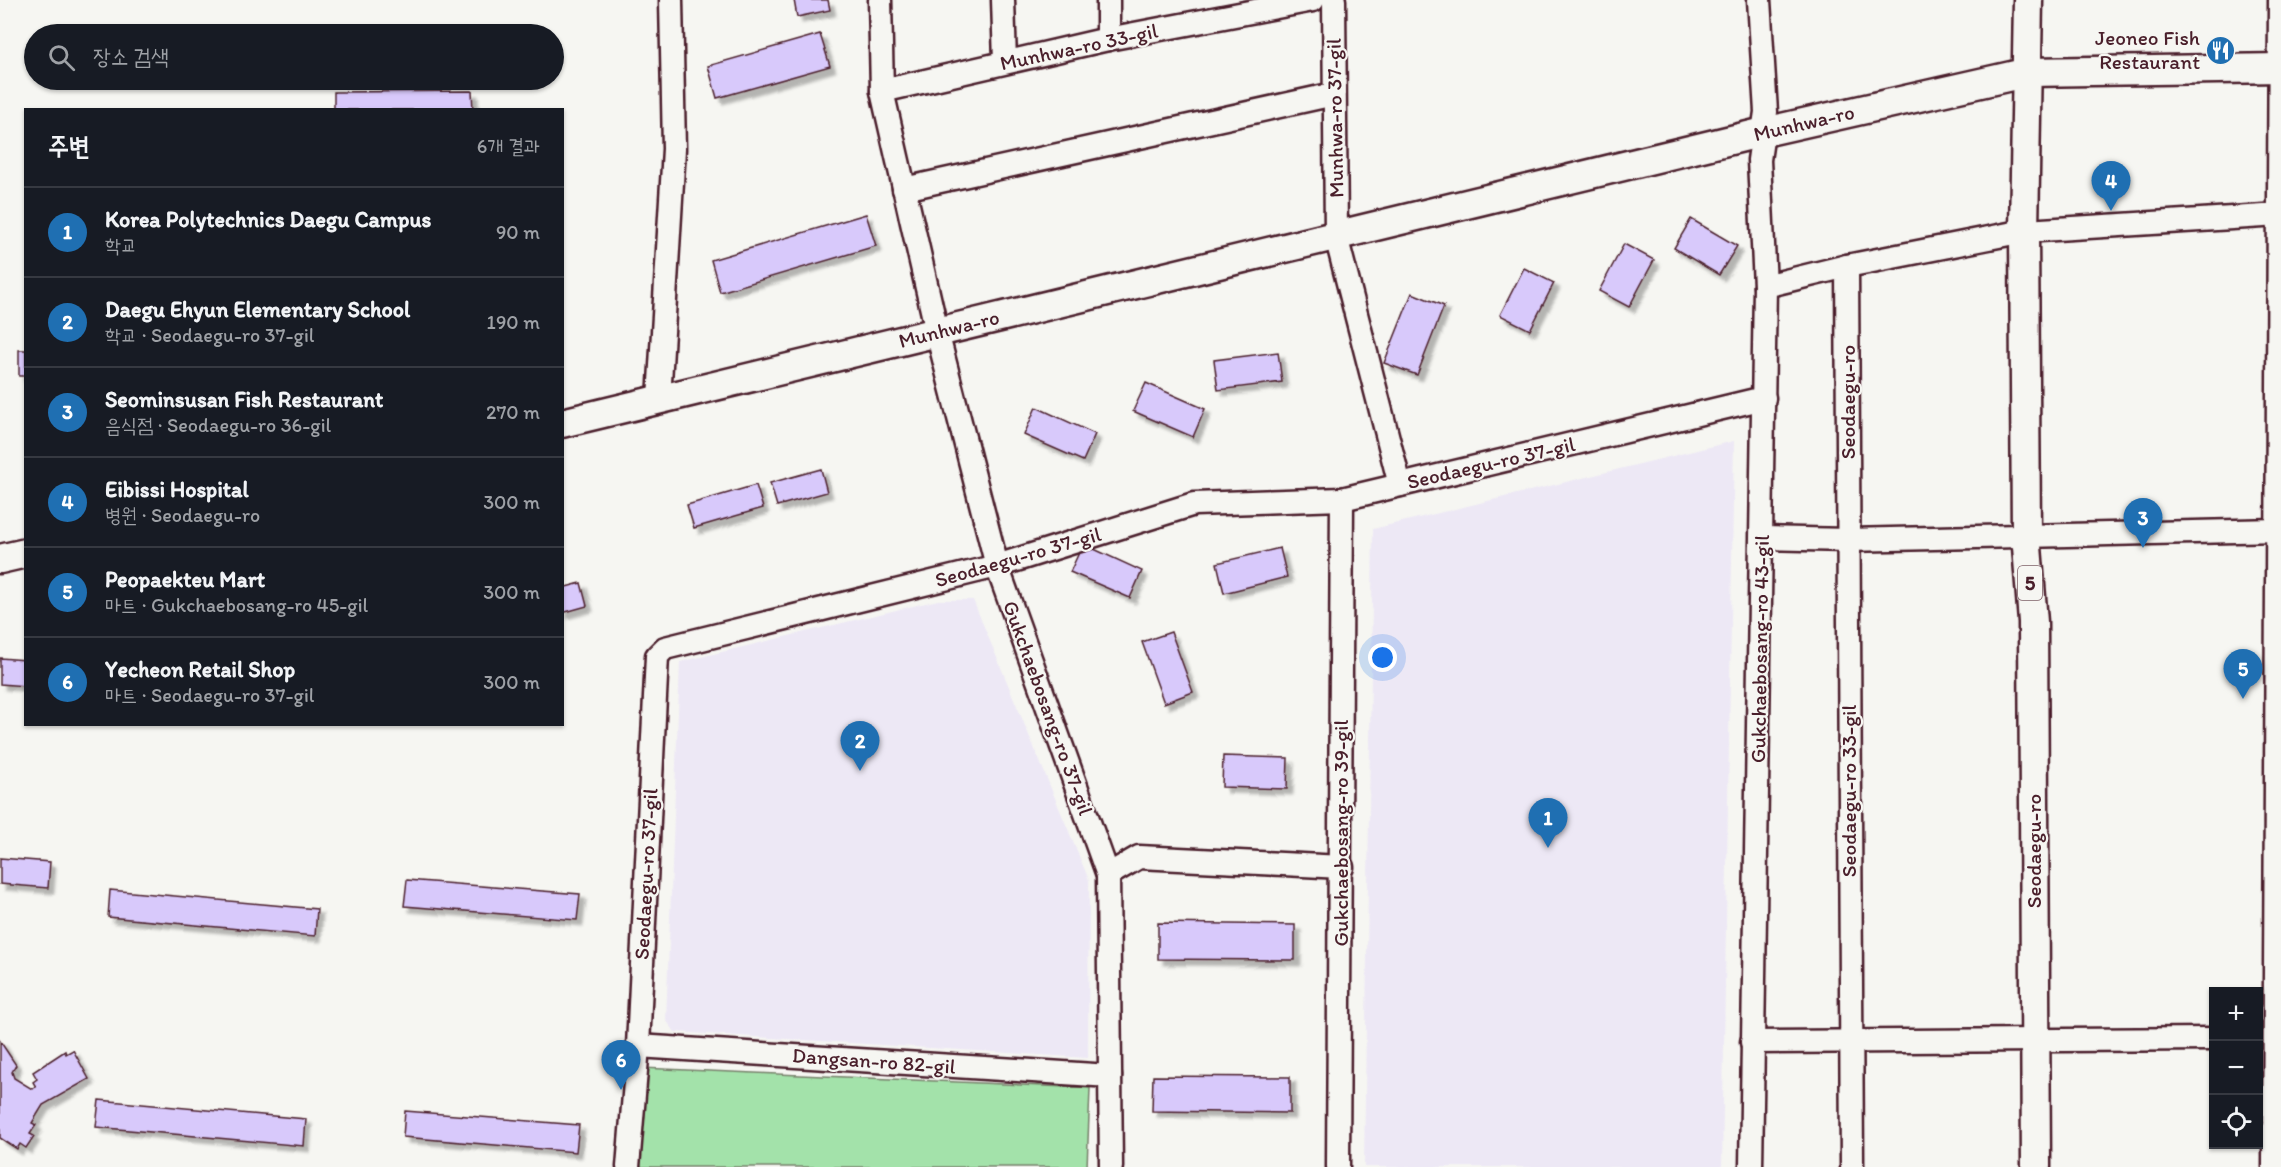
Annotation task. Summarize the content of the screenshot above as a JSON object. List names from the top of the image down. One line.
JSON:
{"streets":{"main road":["Munhwa-ro","Seodaegu-ro","5"],"street":["Munhwa-ro 33-gil","Munhwa-ro 37-gil","Seodaegu-ro 37-gil","Gukchaebosang-ro 43-gil","Gukchaebosang-ro 37-gil","Seodaegu-ro 33-gil","Gukchaebosang-ro 39-gil","Dangsan-ro 82-gil"]},"crossings":[["Munhwa-ro 37-gil","Munhwa-ro"],["Munhwa-ro","Seodaegu-ro"],["Munhwa-ro","Gukchaebosang-ro 43-gil"],["Munhwa-ro","Gukchaebosang-ro 37-gil"],["Seodaegu-ro","Seodaegu-ro 33-gil"],["Seodaegu-ro 37-gil","Gukchaebosang-ro 43-gil"],["Seodaegu-ro 37-gil","Gukchaebosang-ro 37-gil"],["Seodaegu-ro 37-gil","Gukchaebosang-ro 39-gil"],["Seodaegu-ro 37-gil","Dangsan-ro 82-gil"],["Gukchaebosang-ro 37-gil","Dangsan-ro 82-gil"]],"places":{"restaurant":["Jeoneo Fish Restaurant"]},"page":{"search":"장소 검색","heading":["주변","6개 결과"],"pins":["4","3","5","2","1","6"],"list":[{"mark":"1","name":"Korea Polytechnics Daegu Campus","note":"학교","value":"90 m"},{"mark":"2","name":"Daegu Ehyun Elementary School","note":"학교 · Seodaegu-ro 37-gil","value":"190 m"},{"mark":"3","name":"Seominsusan Fish Restaurant","note":"음식점 · Seodaegu-ro 36-gil","value":"270 m"},{"mark":"4","name":"Eibissi Hospital","note":"병원 · Seodaegu-ro","value":"300 m"},{"mark":"5","name":"Peopaekteu Mart","note":"마트 · Gukchaebosang-ro 45-gil","value":"300 m"},{"mark":"6","name":"Yecheon Retail Shop","note":"마트 · Seodaegu-ro 37-gil","value":"300 m"}],"map_buttons":["+","−"]}}
